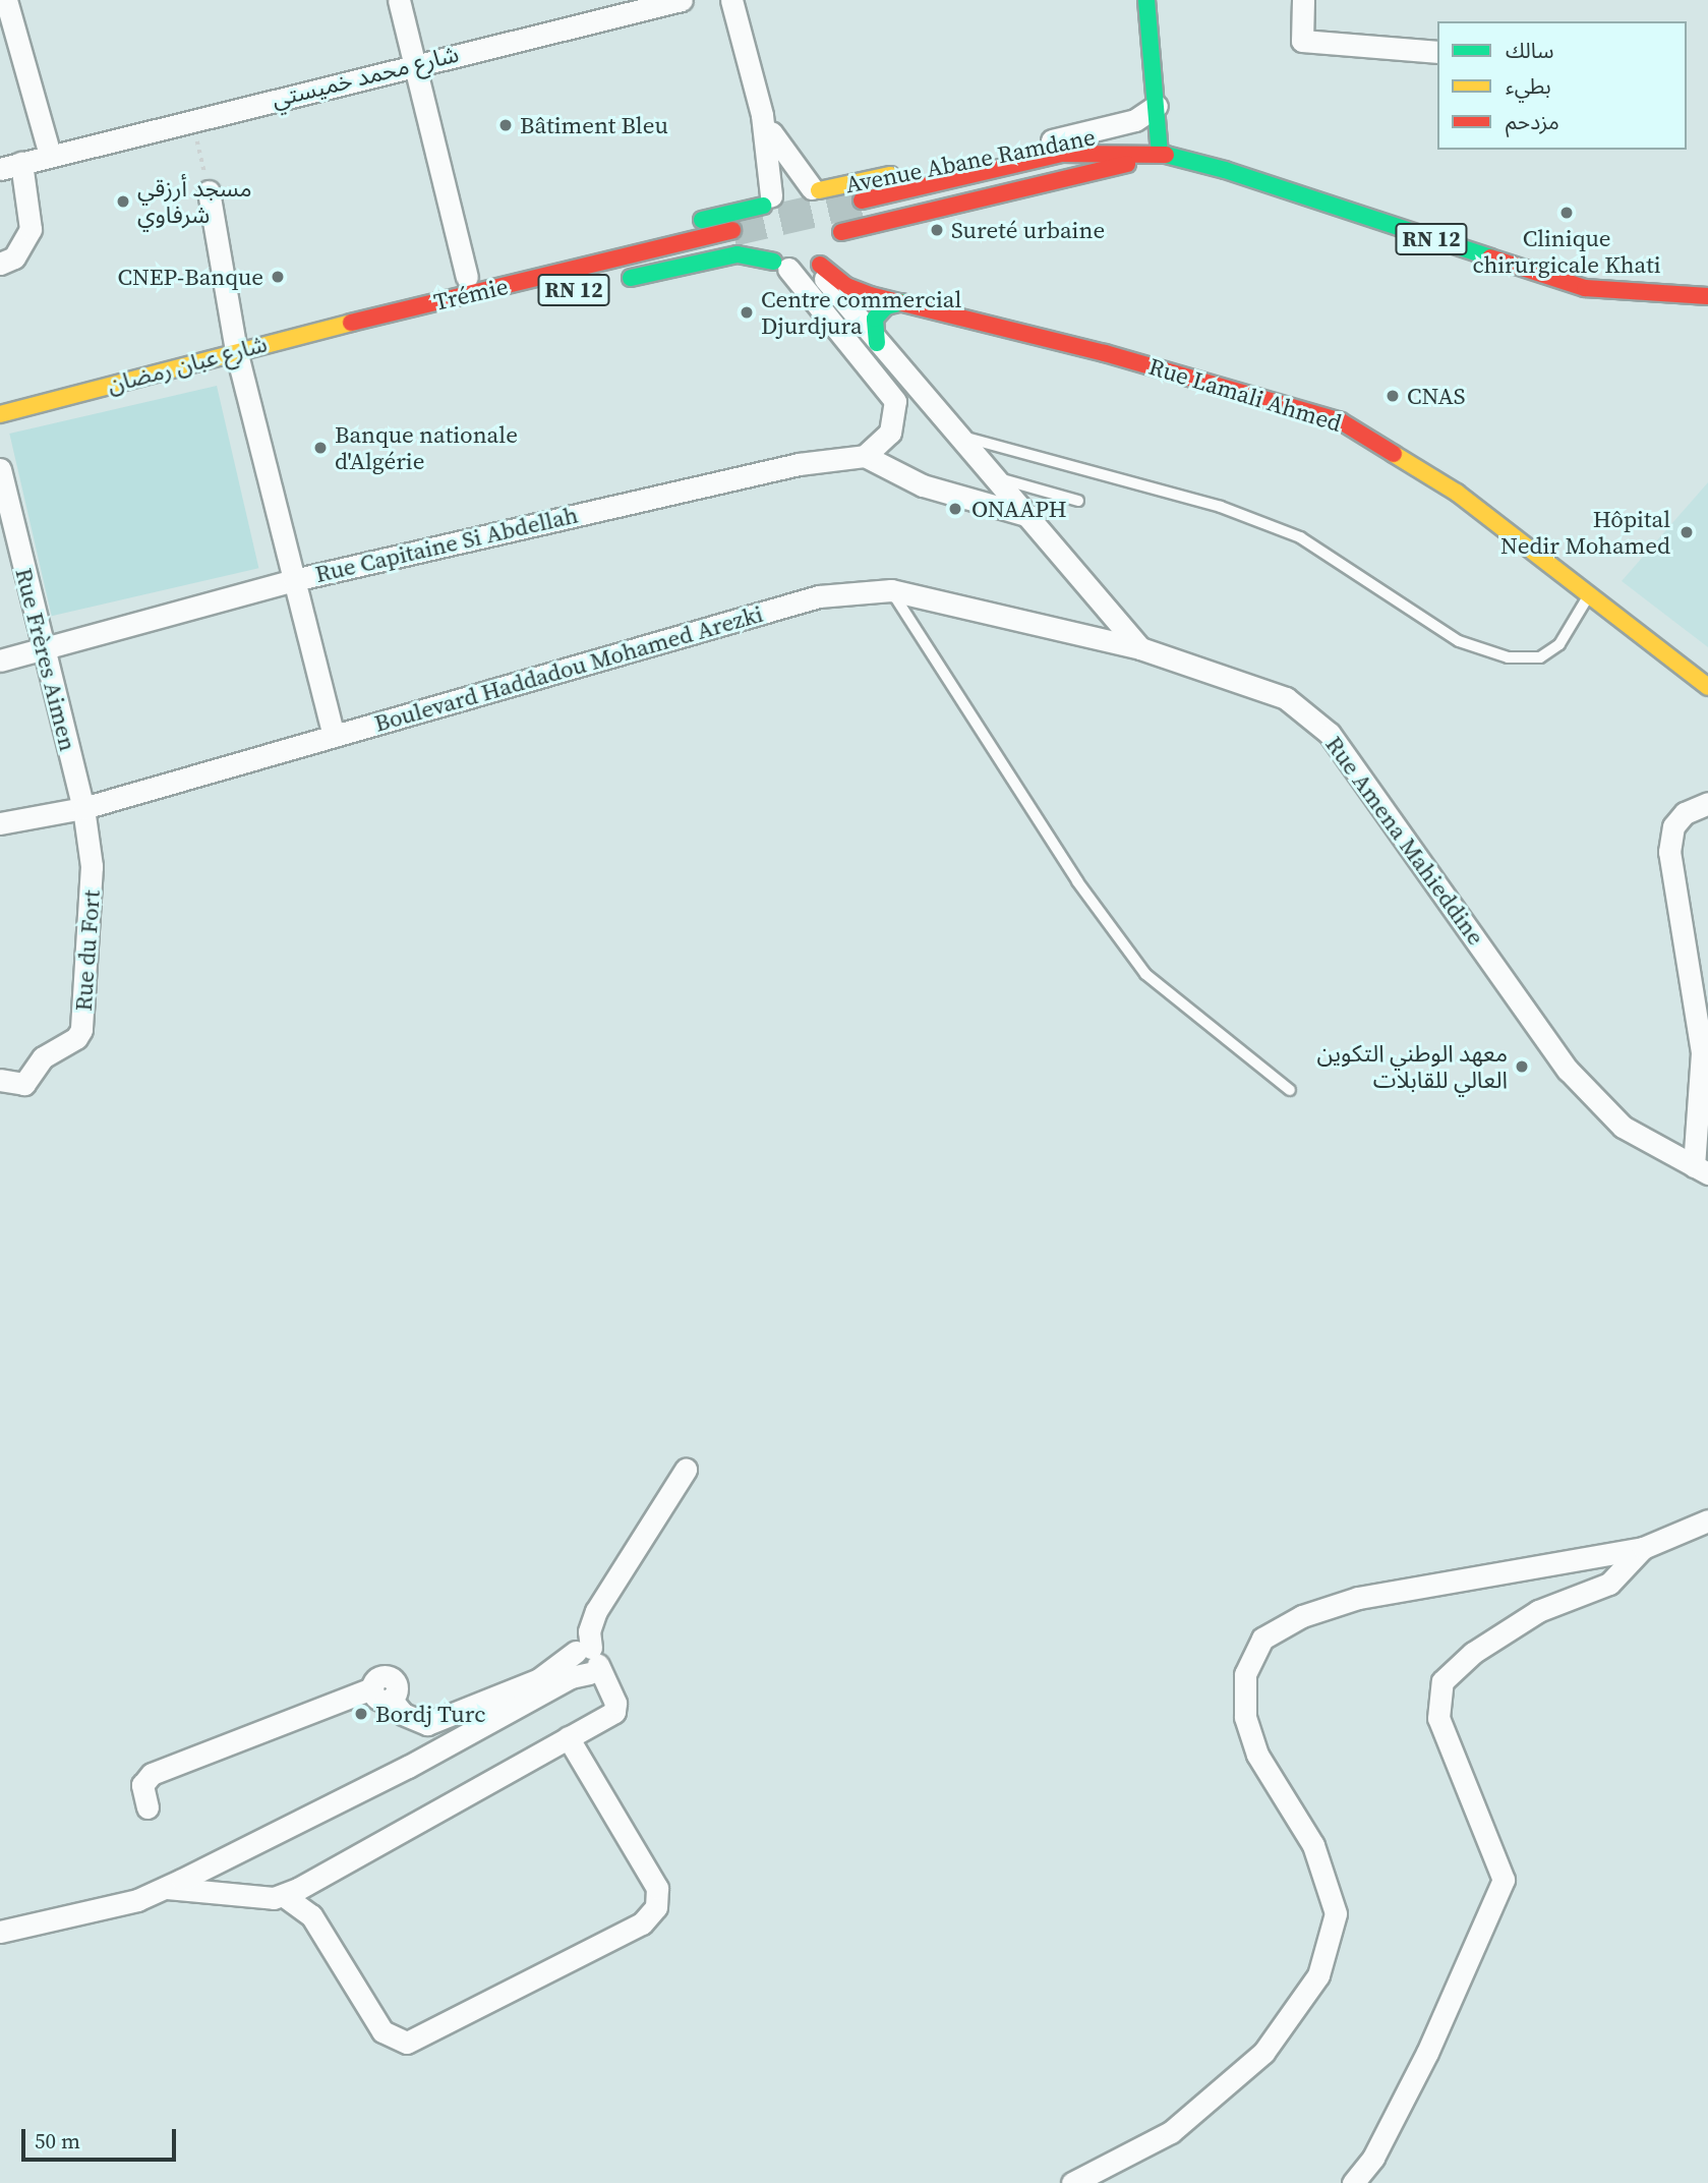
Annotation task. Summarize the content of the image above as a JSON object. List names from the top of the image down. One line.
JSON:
{"streets":{"main road":["Avenue Abane Ramdane","RN 12","Trémie","شارع عبان رمضان","Rue Lamali Ahmed"],"street":["شارع محمد خميستي","Rue Capitaine Si Abdellah","Rue Frères Aimen","Boulevard Haddadou Mohamed Arezki","Rue Amena Mahieddine","Rue du Fort"]},"crossings":[["Avenue Abane Ramdane","RN 12"],["Avenue Abane Ramdane","Rue Lamali Ahmed"],["RN 12","Trémie"],["RN 12","شارع عبان رمضان"],["RN 12","Rue Lamali Ahmed"],["Trémie","شارع عبان رمضان"],["Rue Capitaine Si Abdellah","Rue Frères Aimen"],["Rue Frères Aimen","Boulevard Haddadou Mohamed Arezki"],["Rue Frères Aimen","Rue du Fort"],["Boulevard Haddadou Mohamed Arezki","Rue Amena Mahieddine"],["Boulevard Haddadou Mohamed Arezki","Rue du Fort"]],"places":["Bâtiment Bleu","مسجد أرزقي شرفاوي","Clinique chirurgicale Khati","Sureté urbaine","CNEP-Banque","Centre commercial Djurdjura","CNAS","Banque nationale d'Algérie","ONAAPH","Hôpital Nedir Mohamed","معهد الوطني التكوين العالي للقابلات","Bordj Turc"],"legend":["سالك","بطيء","مزدحم"],"scale_bar":"50 m"}
